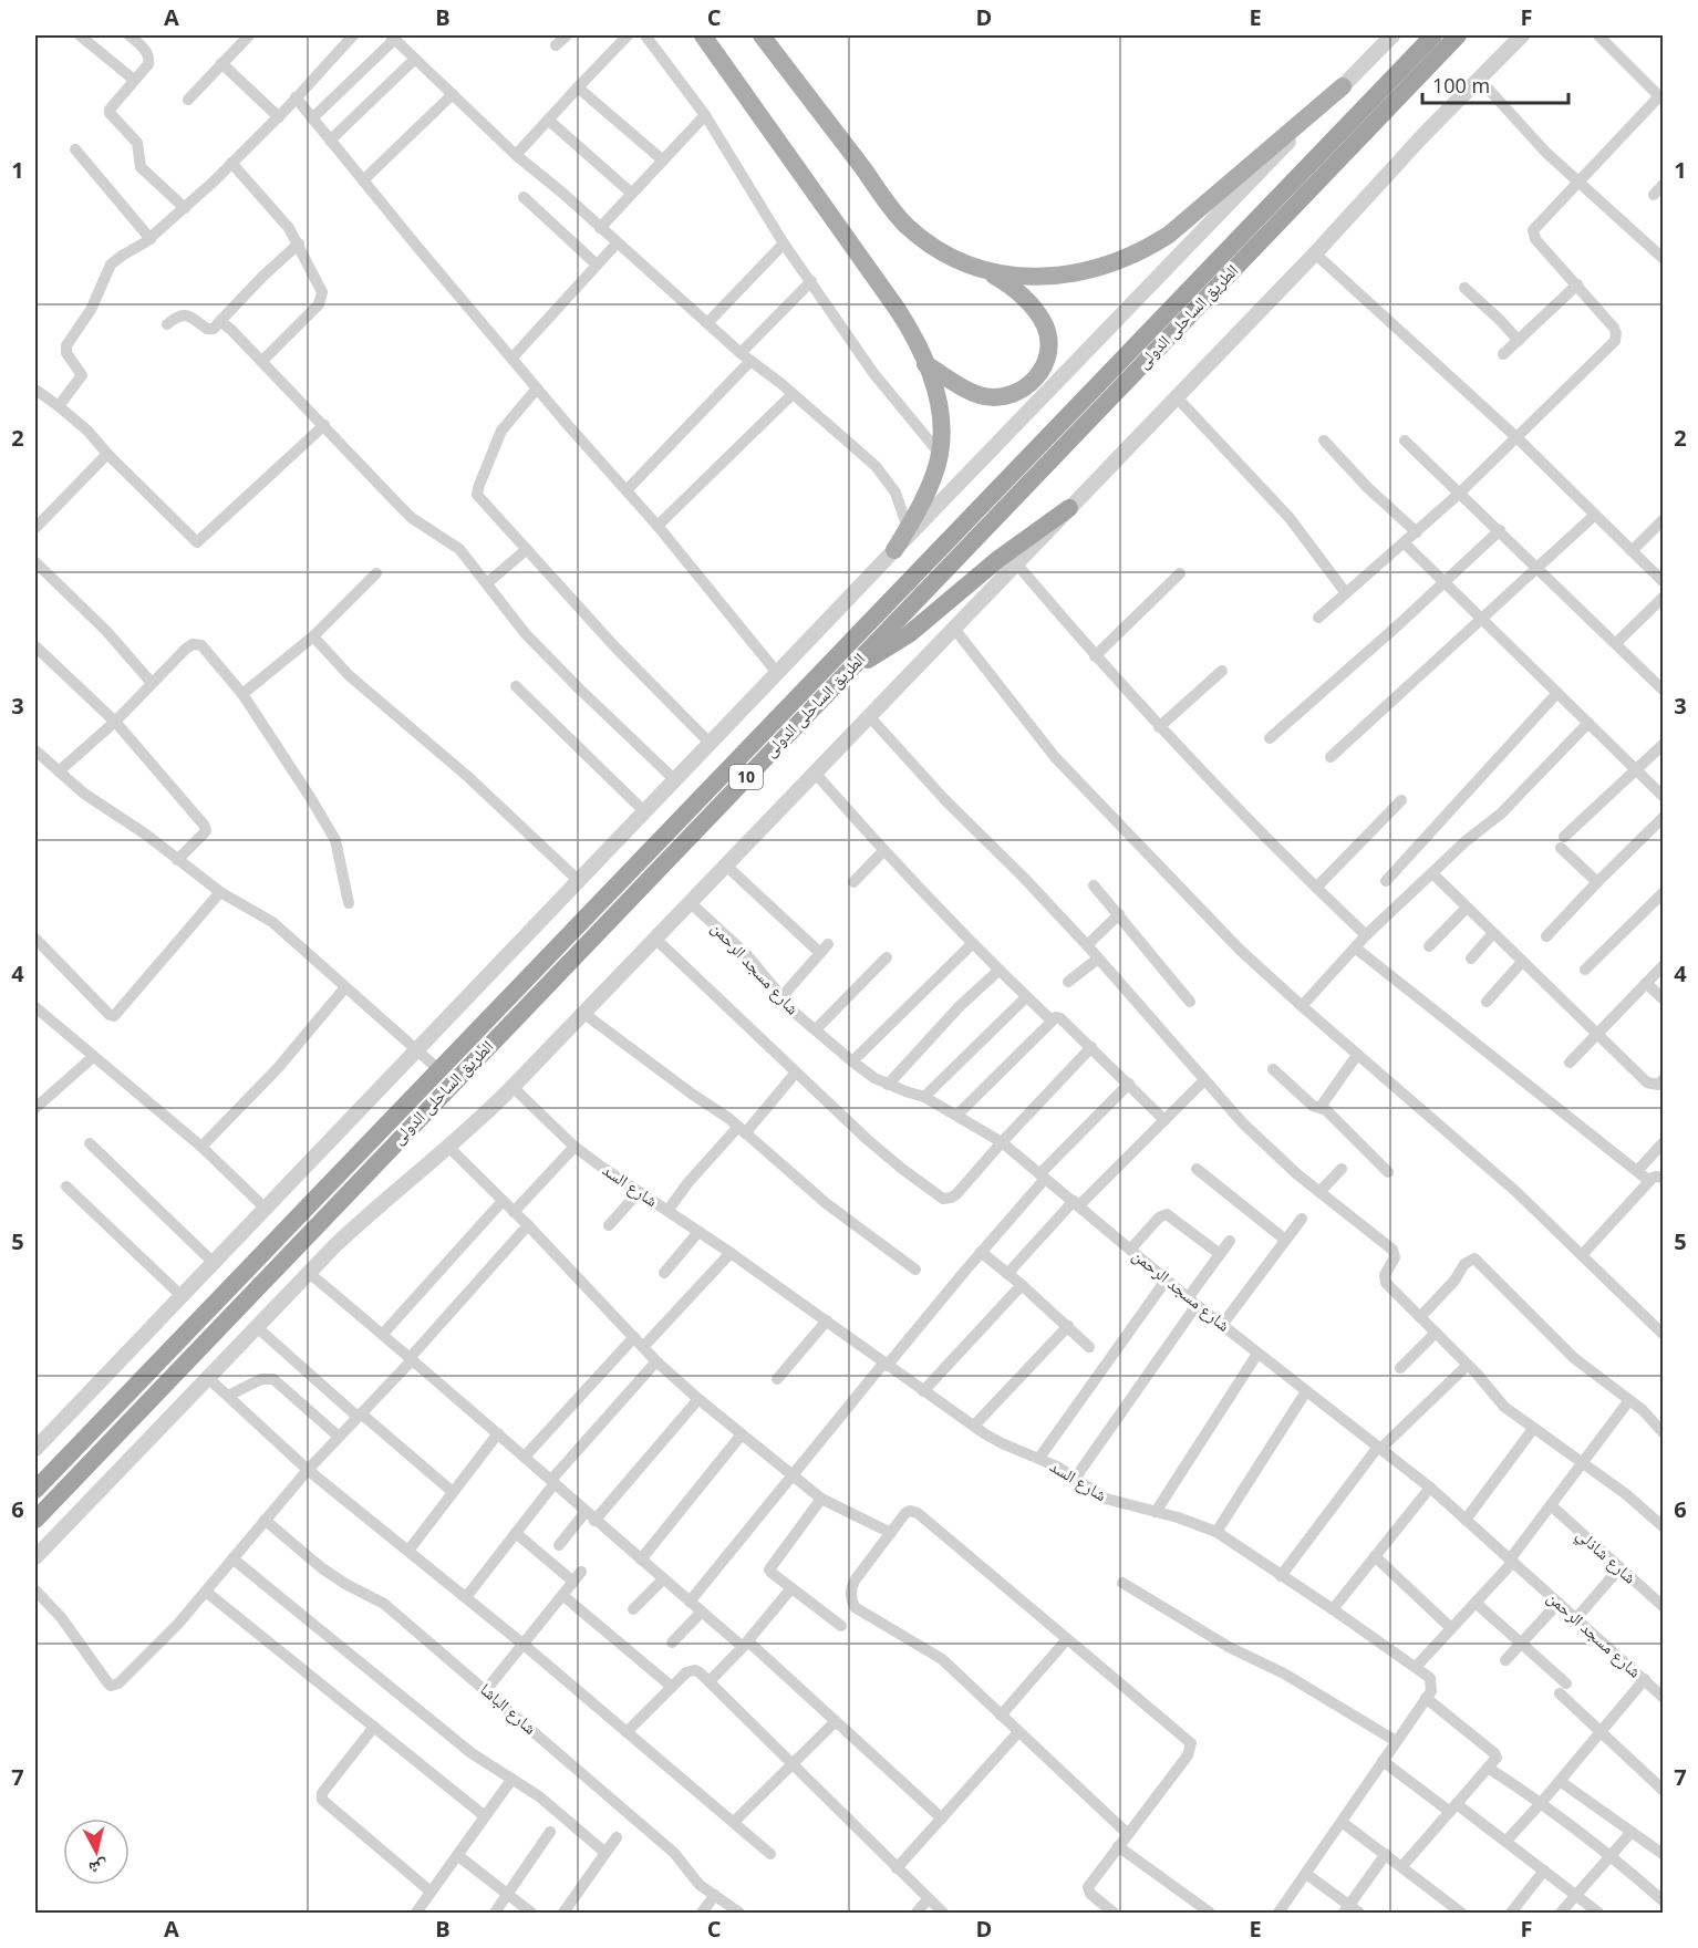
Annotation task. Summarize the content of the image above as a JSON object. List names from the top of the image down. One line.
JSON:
{"streets":{"highway":["الطريق الساحلى الدولى","10"],"street":["شارع مسجد الرحمن","شارع السد","شارع شاذلي","شارع الباشا"]},"scale_bar":"100 m","north":"bottom","grid":{"columns":["A","B","C","D","E","F"],"rows":["1","2","3","4","5","6","7"]}}
